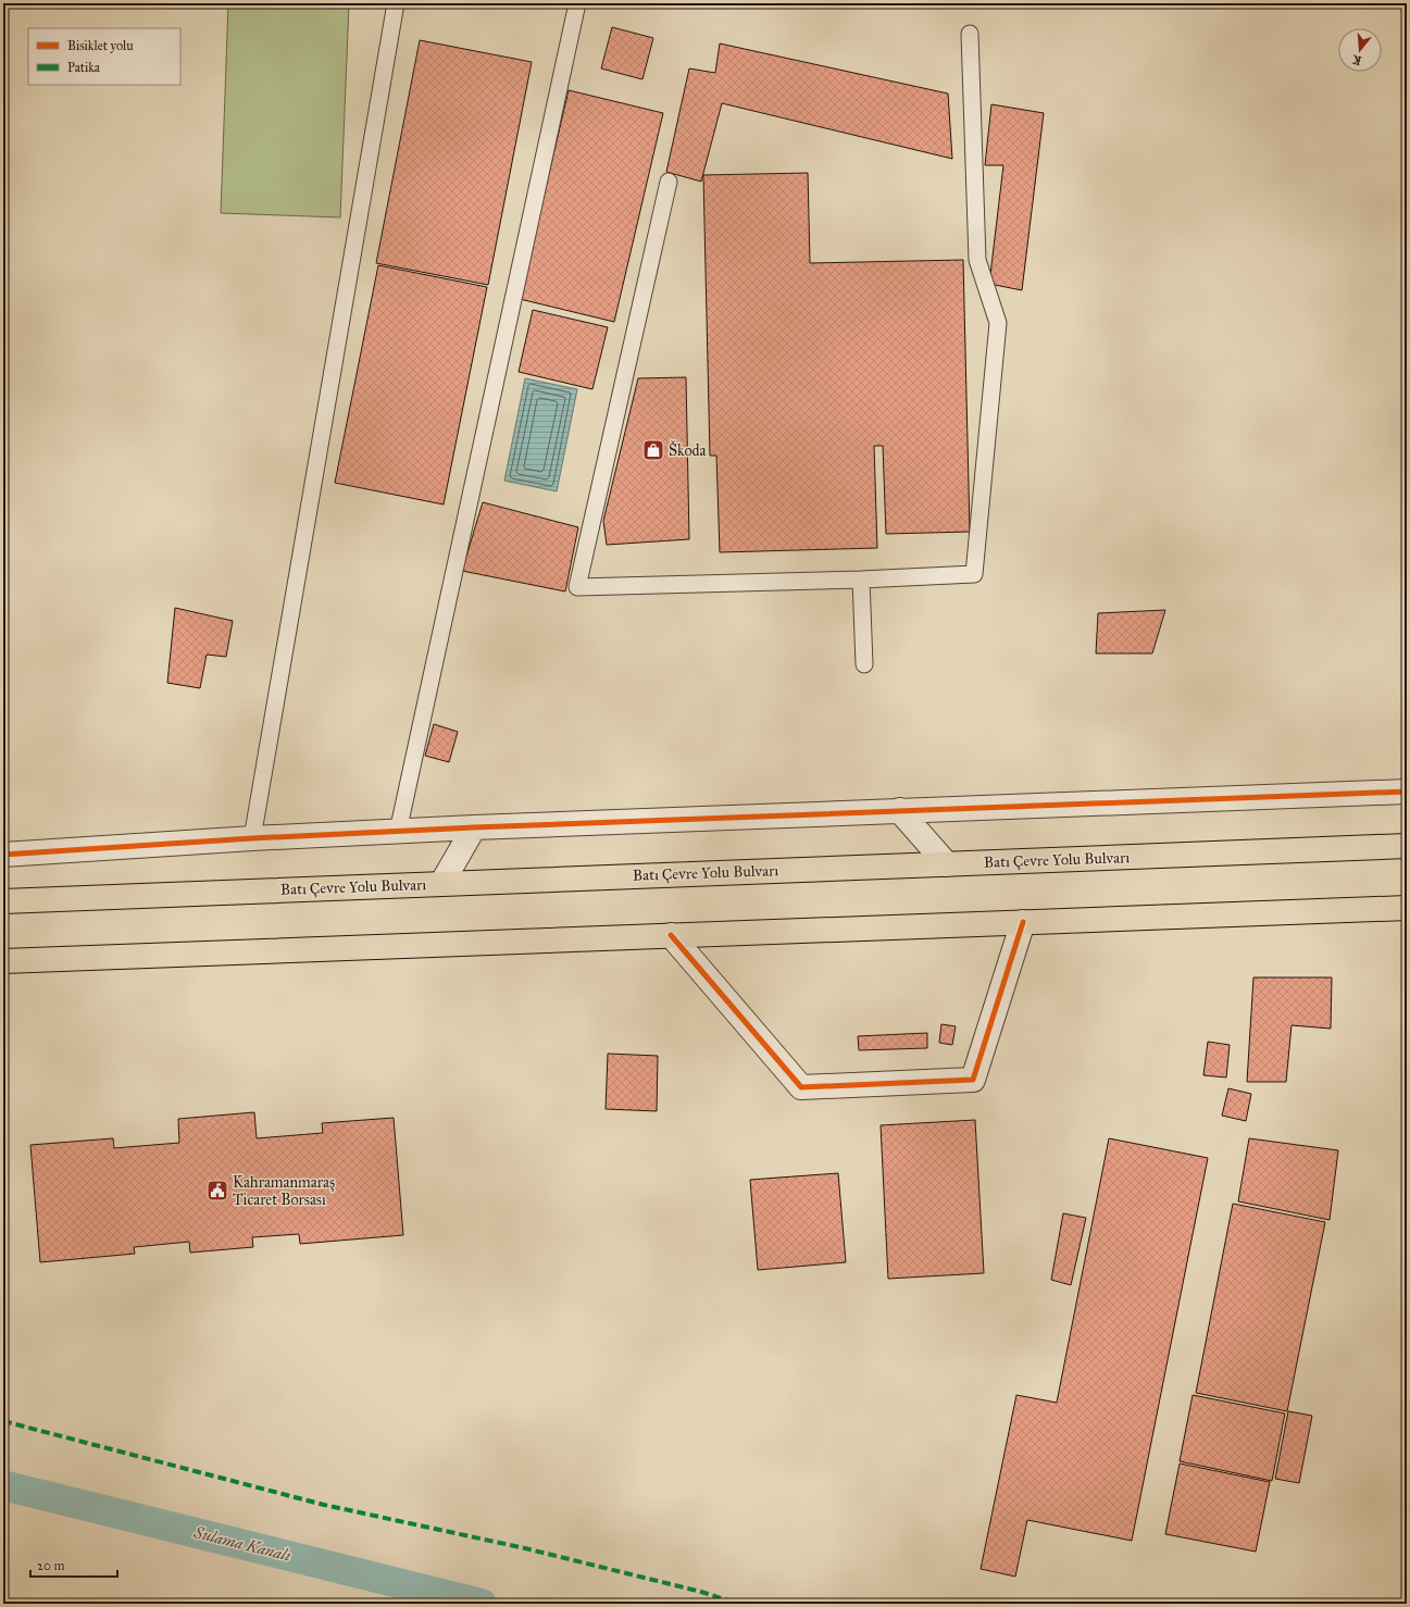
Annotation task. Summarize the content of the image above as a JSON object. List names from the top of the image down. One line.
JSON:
{"streets":{"highway":["Batı Çevre Yolu Bulvarı"]},"water":["Sulama Kanalı"],"places":{"shop":["Škoda"],"public building":["Kahramanmaraş Ticaret Borsası"]},"legend":["Bisiklet yolu","Patika"],"scale_bar":"20 m","north":"bottom"}
